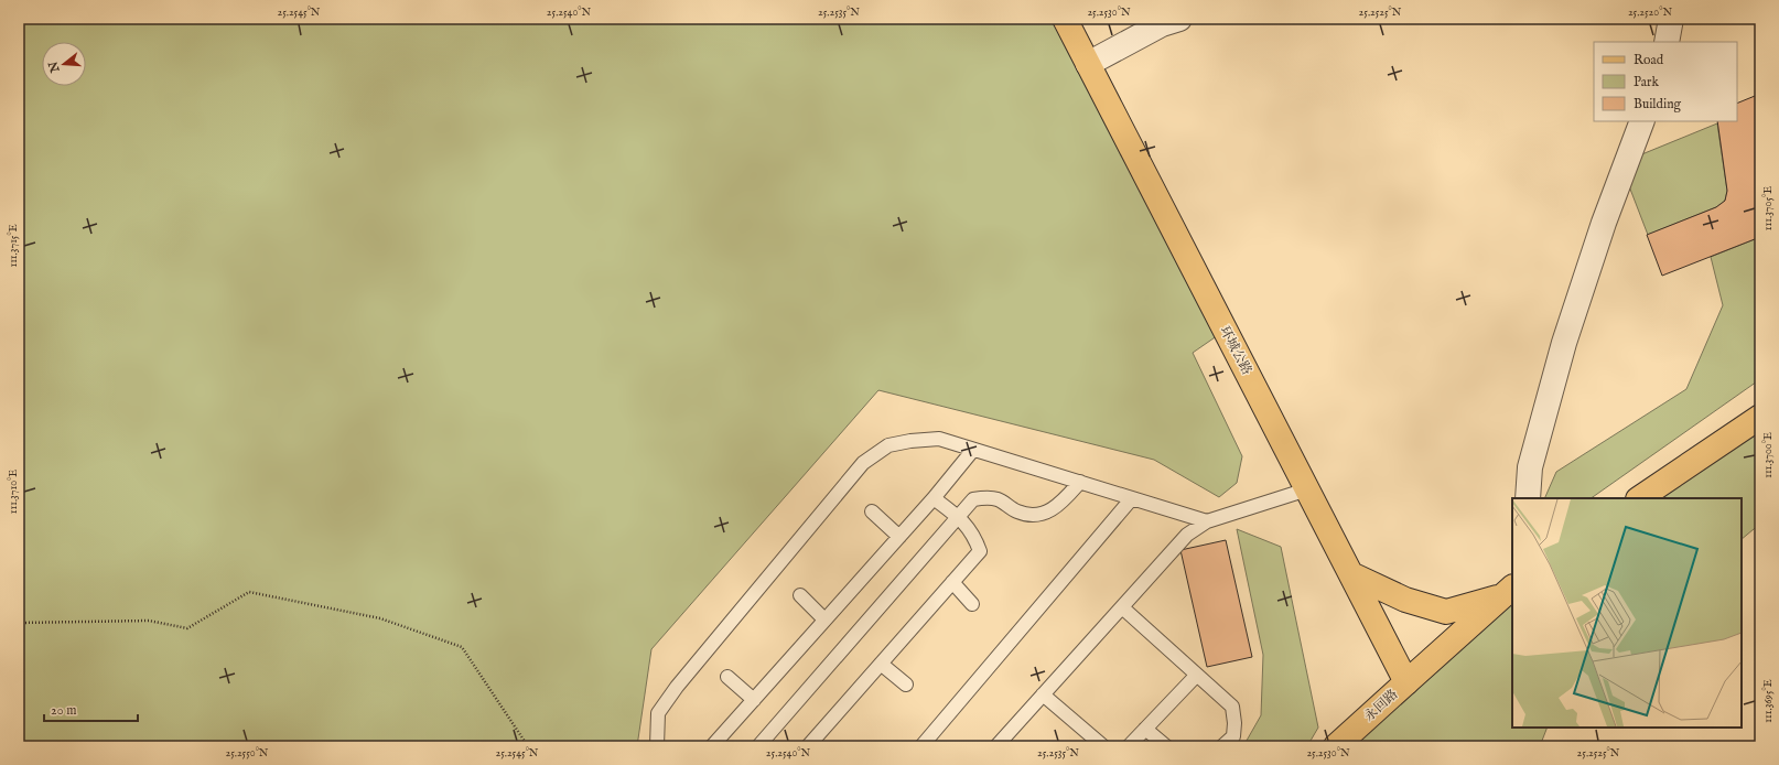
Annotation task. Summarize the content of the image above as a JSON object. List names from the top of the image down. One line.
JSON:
{"streets":{"main road":["环城公路","永回路"]},"crossings":[["环城公路","永回路"]],"legend":["Road","Park","Building"],"scale_bar":"20 m","north":"left","coordinates":["25.2545°N","25.2540°N","25.2535°N","25.2530°N","25.2525°N","25.2520°N","111.3705°E","111.3715°E","111.3700°E","111.3710°E","111.3695°E","25.2550°N"]}
